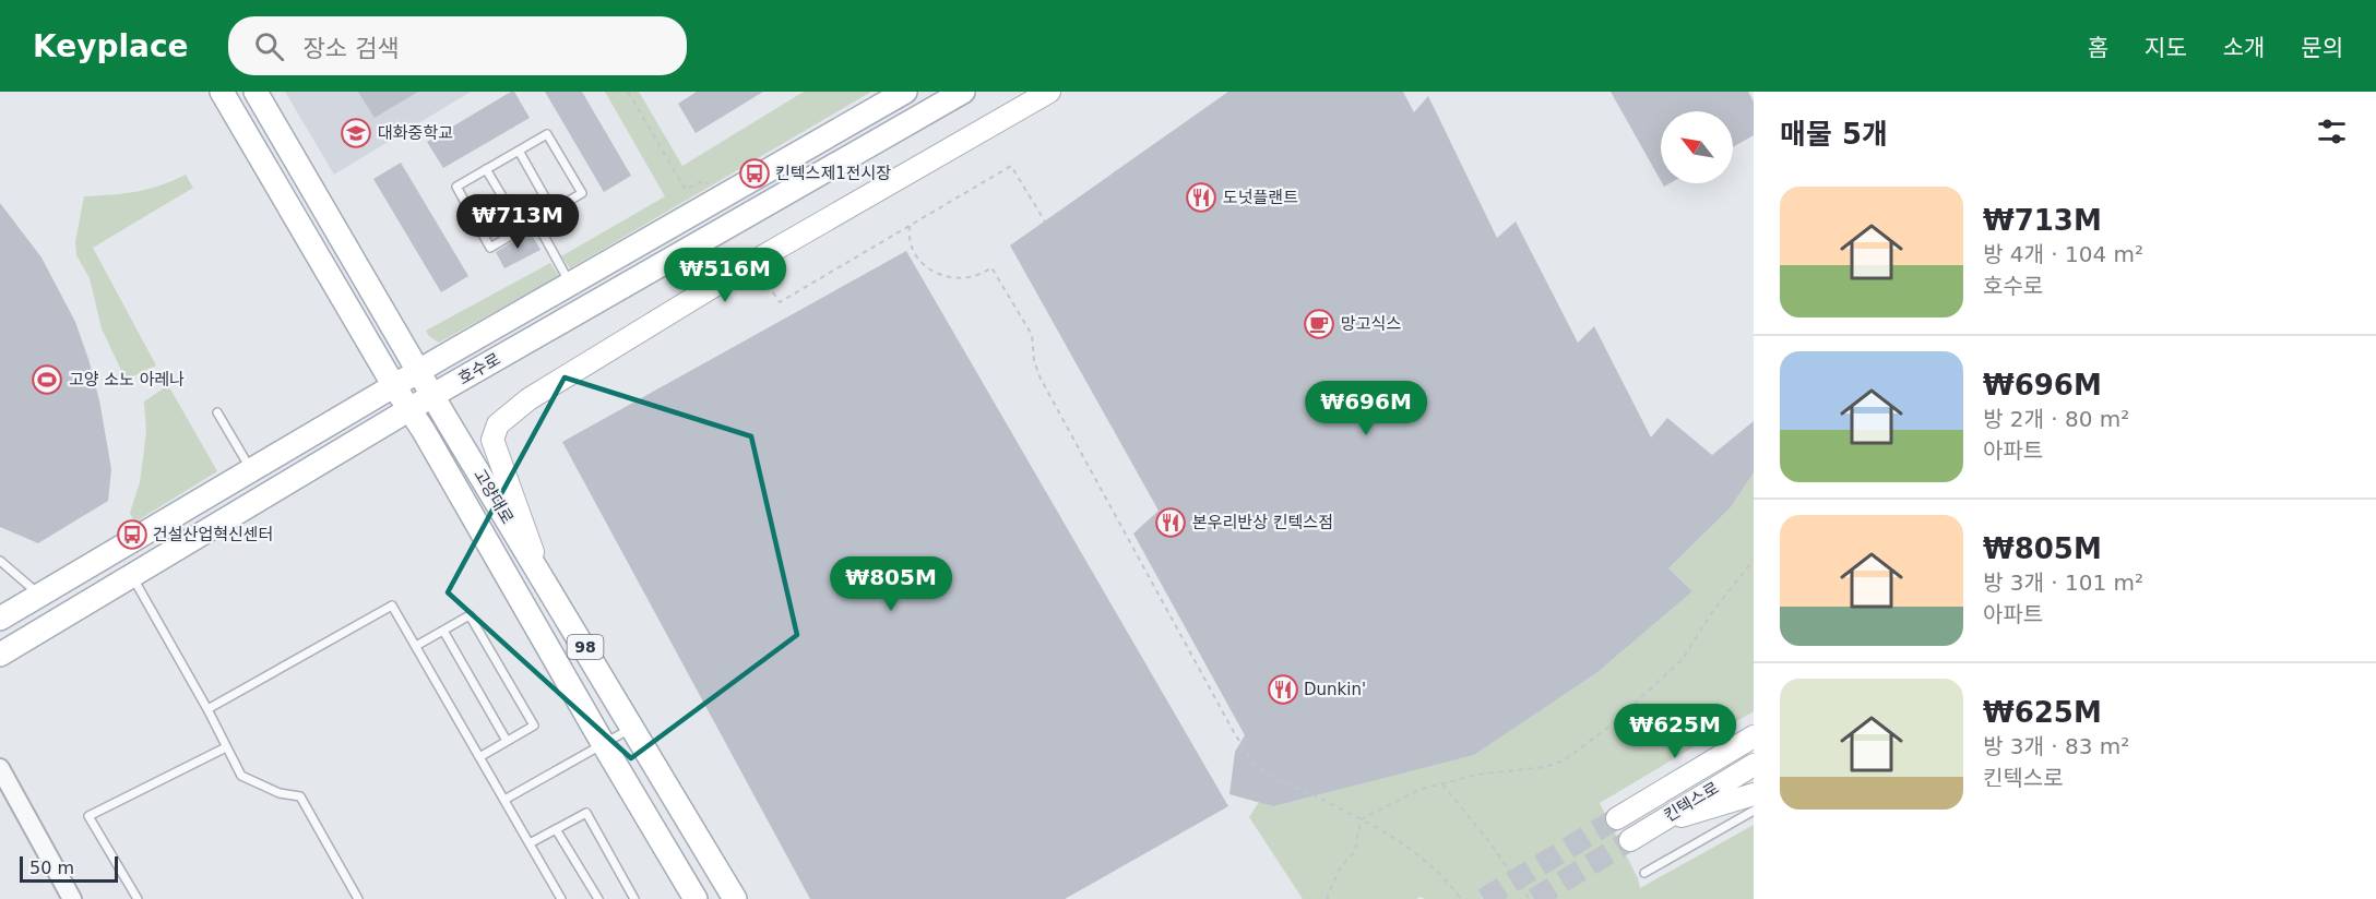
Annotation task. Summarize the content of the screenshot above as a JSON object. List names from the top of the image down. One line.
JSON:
{"streets":{"main road":["호수로","고양대로","98","킨텍스로"]},"crossings":[["호수로","고양대로"]],"places":{"school or university":["대화중학교"],"bus stop":["킨텍스제1전시장","건설산업혁신센터"],"restaurant":["도넛플랜트","본우리반상 킨텍스점","Dunkin'"],"cafe":["망고식스"],"sports":["고양 소노 아레나"]},"scale_bar":"50 m","north":"top left","page":{"header":"Keyplace","search":"장소 검색","nav":["홈","지도","소개","문의"],"heading":"매물 5개","list":[{"name":"₩713M","note":"방 4개 · 104 m² · 호수로"},{"name":"₩696M","note":"방 2개 · 80 m² · 아파트"},{"name":"₩805M","note":"방 3개 · 101 m² · 아파트"},{"name":"₩625M","note":"방 3개 · 83 m² · 킨텍스로"}],"price":["₩713M","₩516M","₩696M","₩805M","₩625M"],"scale":"50 m"}}
